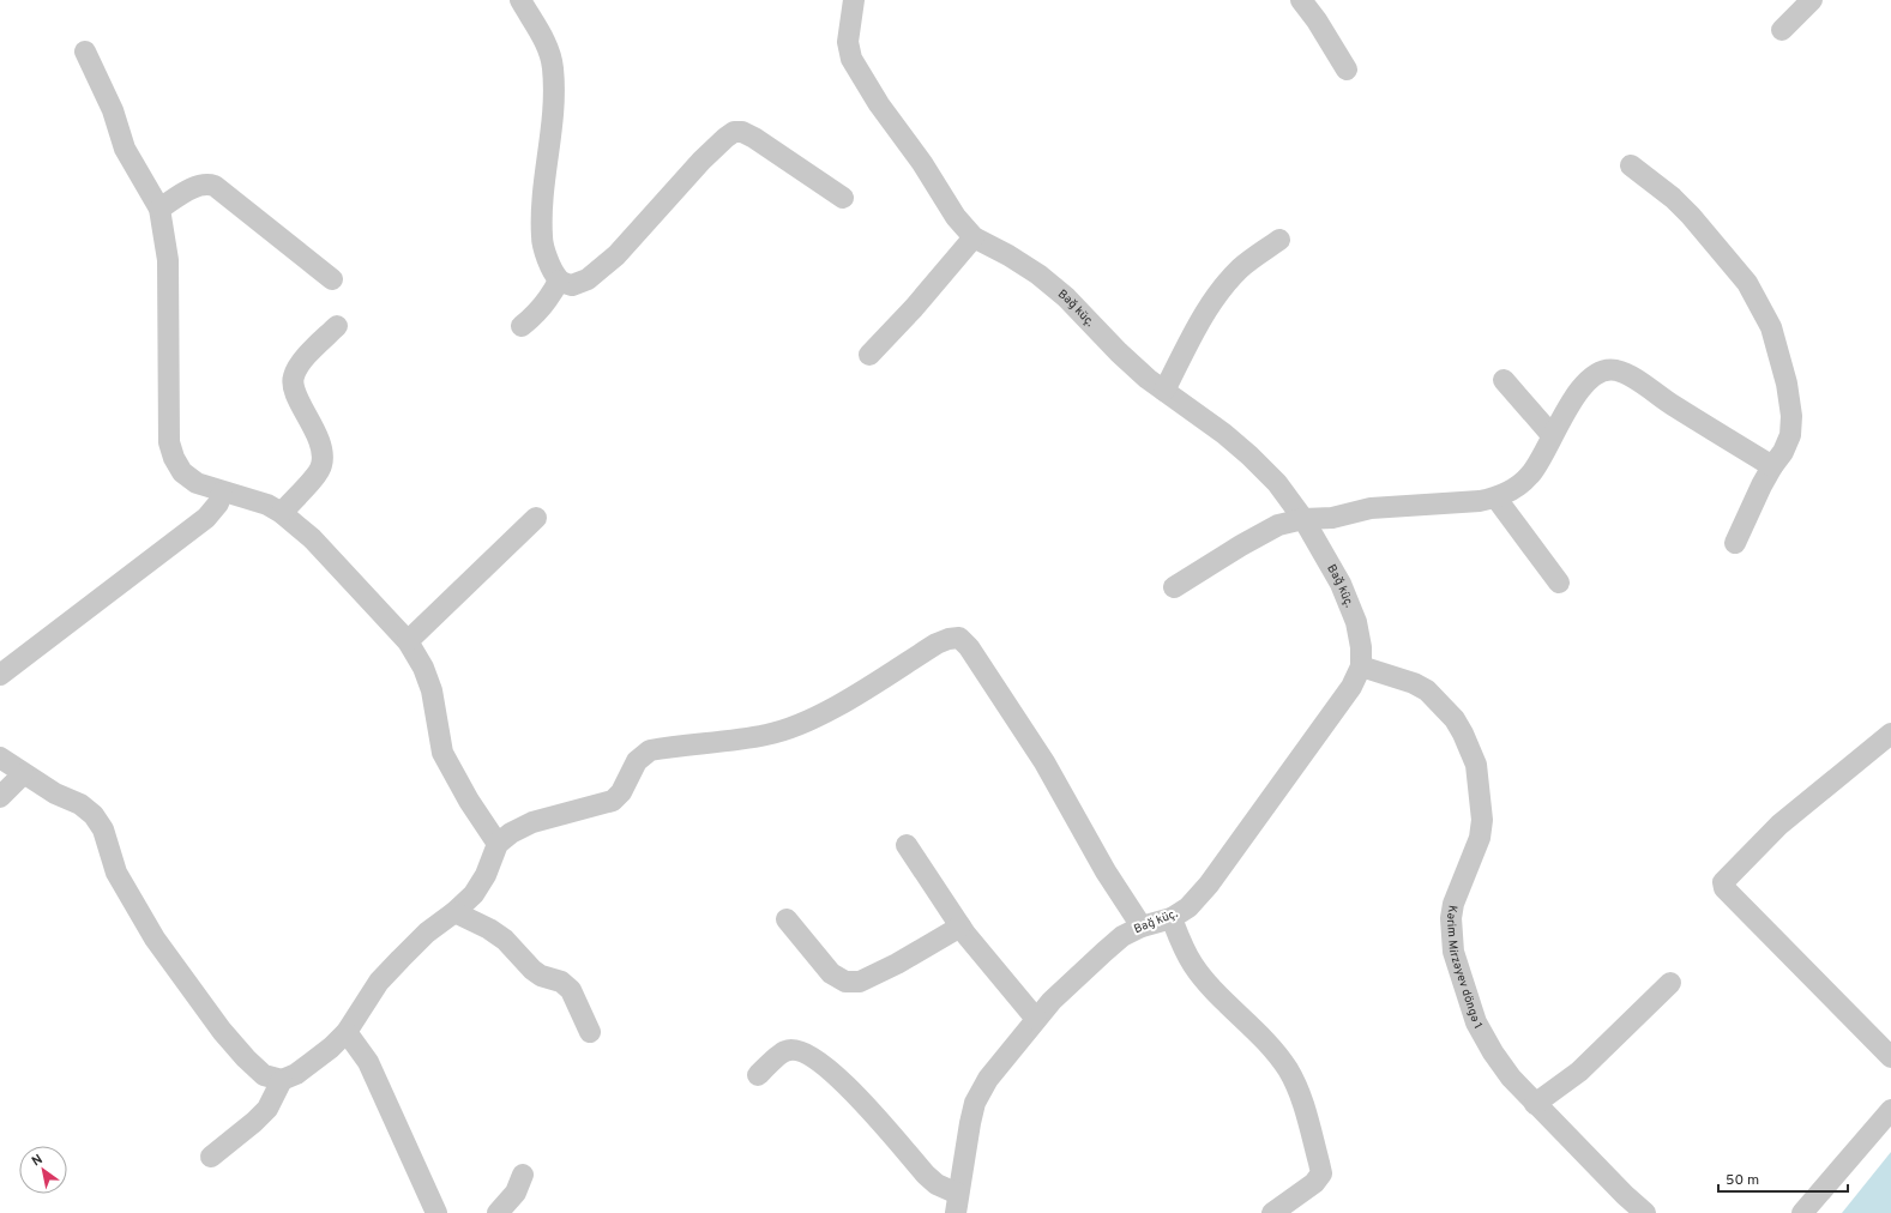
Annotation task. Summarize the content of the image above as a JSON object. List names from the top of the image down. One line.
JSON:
{"streets":{"street":["Bağ küç.","Kərim Mirzəyev döngə 1"]},"crossings":[["Bağ küç.","Kərim Mirzəyev döngə 1"]],"scale_bar":"50 m","north":"top left"}
